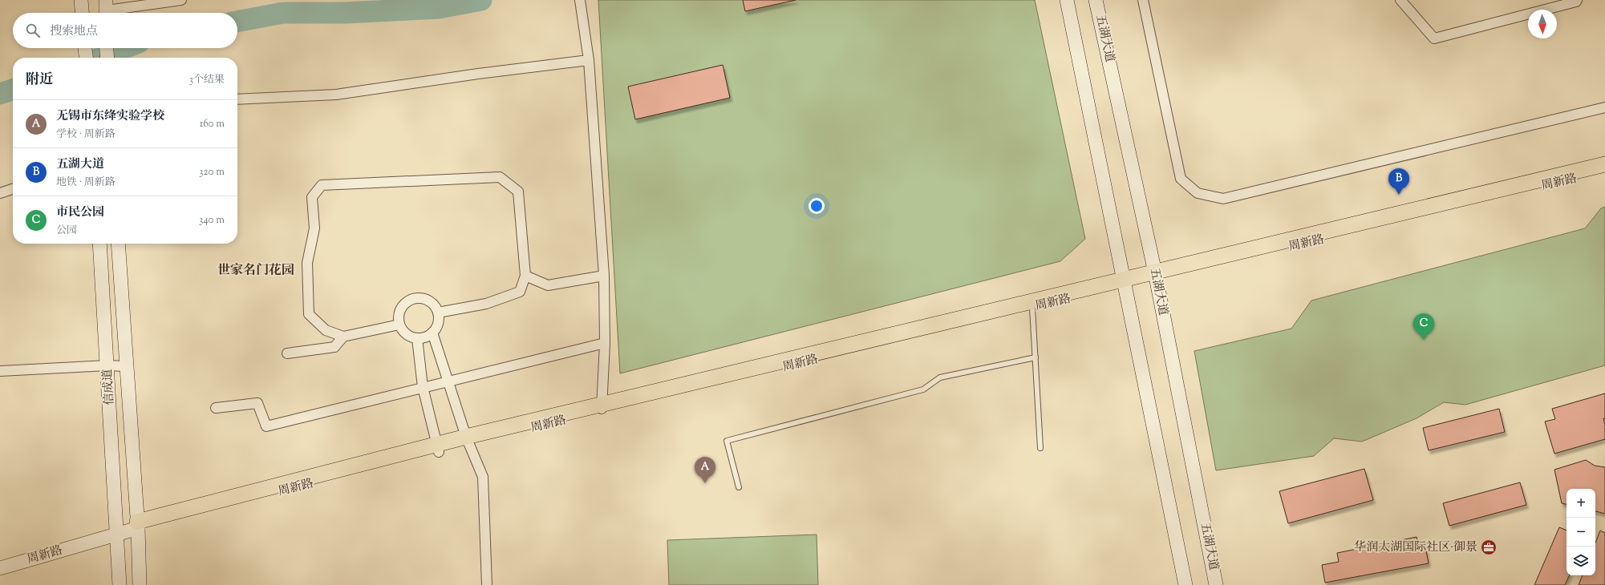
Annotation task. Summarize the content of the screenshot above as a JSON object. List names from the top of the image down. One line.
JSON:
{"streets":{"main road":["五湖大道","周新路","信成道"]},"crossings":[["五湖大道","周新路"],["周新路","信成道"]],"districts":["世家名门花园"],"places":{"office":["华润太湖国际社区·御景"]},"north":"bottom","page":{"search":"搜索地点","heading":["附近","3个结果"],"list":[{"mark":"A","name":"无锡市东绛实验学校","note":"学校 · 周新路","value":"160 m"},{"mark":"B","name":"五湖大道","note":"地铁 · 周新路","value":"320 m"},{"mark":"C","name":"市民公园","note":"公园","value":"340 m"}],"pins":["B","C","A"],"map_buttons":["+","−"]}}
